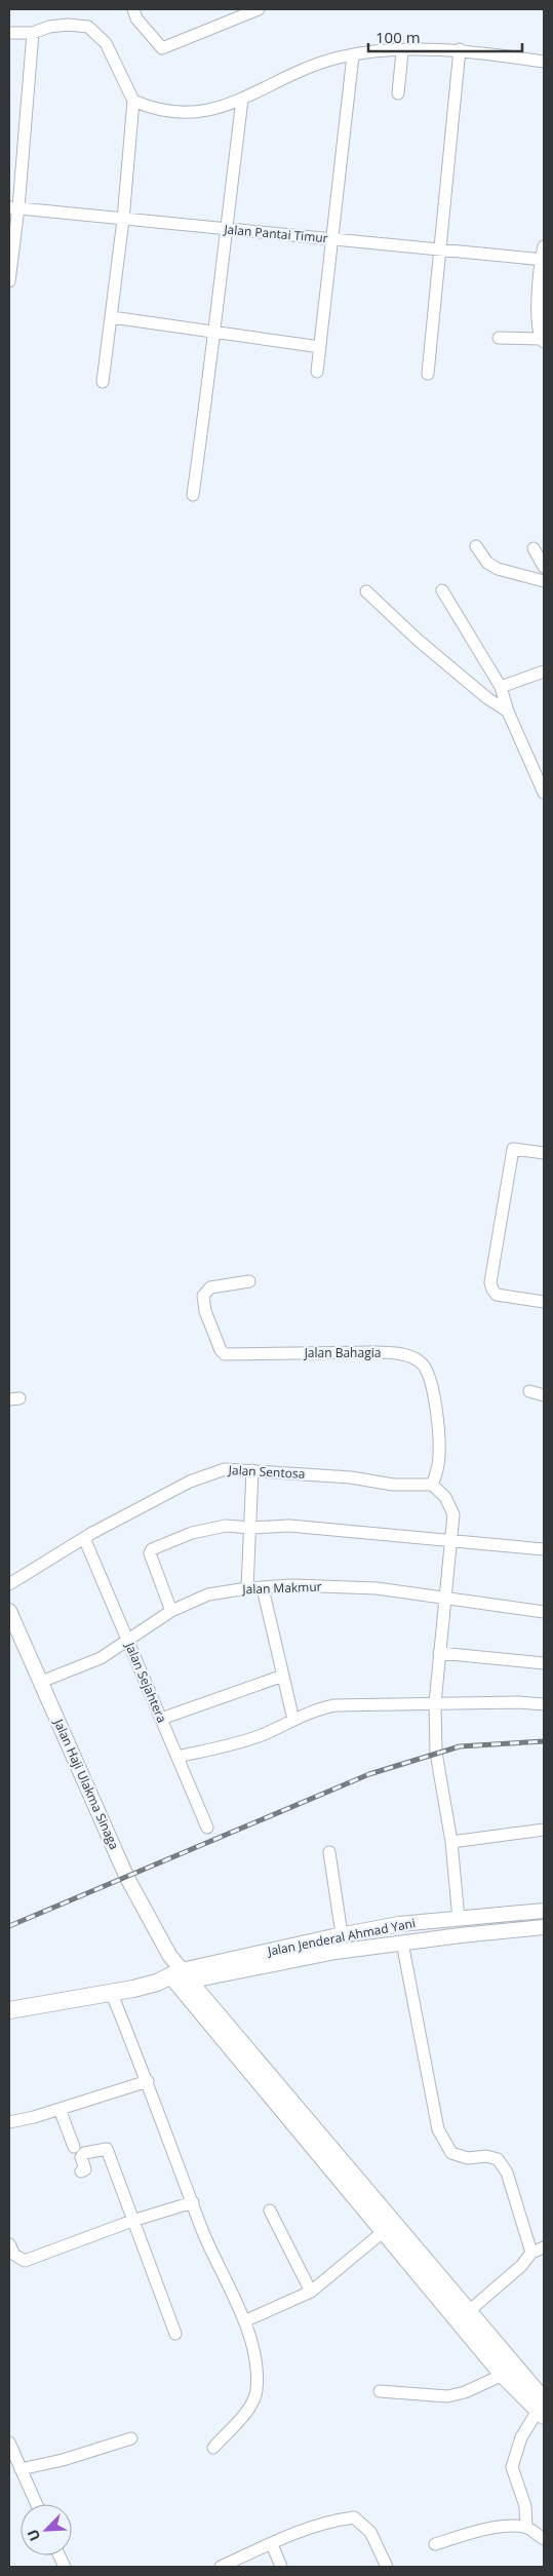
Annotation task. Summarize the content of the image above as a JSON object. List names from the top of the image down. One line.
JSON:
{"streets":{"main road":["Jalan Haji Ulakma Sinaga","Jalan Jenderal Ahmad Yani"],"street":["Jalan Pantai Timur","Jalan Bahagia","Jalan Sentosa","Jalan Makmur","Jalan Sejahtera"]},"crossings":[["Jalan Bahagia","Jalan Sentosa"],["Jalan Sentosa","Jalan Sejahtera"],["Jalan Makmur","Jalan Sejahtera"],["Jalan Makmur","Jalan Haji Ulakma Sinaga"],["Jalan Haji Ulakma Sinaga","Jalan Jenderal Ahmad Yani"]],"scale_bar":"100 m","north":"bottom left"}
